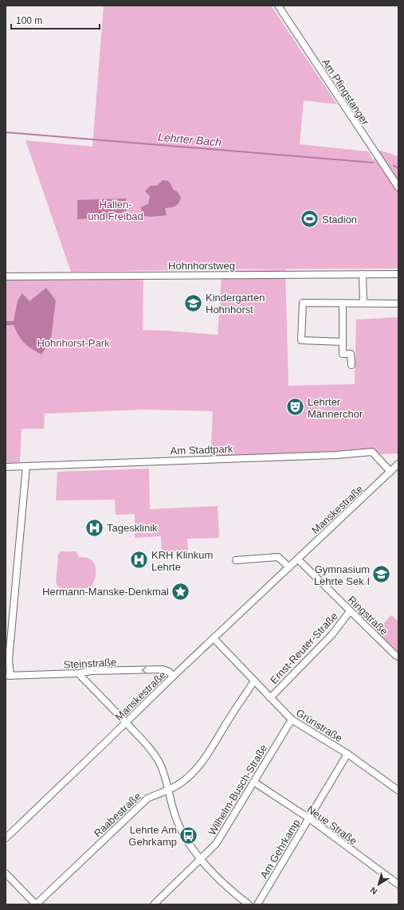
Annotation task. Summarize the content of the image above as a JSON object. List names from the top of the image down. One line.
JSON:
{"streets":{"street":["Am Pfingstanger","Hohnhorstweg","Am Stadtpark","Manskestraße","Ringstraße","Ernst-Reuter-Straße","Steinstraße","Grünstraße","Wilhelm-Busch-Straße","Raabestraße","Neue Straße","Am Gehrkamp"]},"crossings":[["Am Stadtpark","Manskestraße"],["Manskestraße","Ringstraße"],["Manskestraße","Steinstraße"],["Manskestraße","Grünstraße"],["Ringstraße","Ernst-Reuter-Straße"],["Ernst-Reuter-Straße","Grünstraße"],["Grünstraße","Wilhelm-Busch-Straße"],["Grünstraße","Raabestraße"],["Grünstraße","Am Gehrkamp"],["Wilhelm-Busch-Straße","Neue Straße"],["Neue Straße","Am Gehrkamp"]],"one_way":["Steinstraße"],"water":["Lehrter Bach"],"parks":["Hallen- und Freibad","Hohnhorst-Park"],"places":{"sports":["Stadion"],"school or university":["Kindergarten Hohnhorst","Gymnasium Lehrte Sek I"],"theatre":["Lehrter Männerchor"],"hospital":["Tagesklinik","KRH Klinkum Lehrte"],"place":["Hermann-Manske-Denkmal"],"bus stop":["Lehrte Am Gehrkamp"]},"scale_bar":"100 m","north":"bottom left"}
